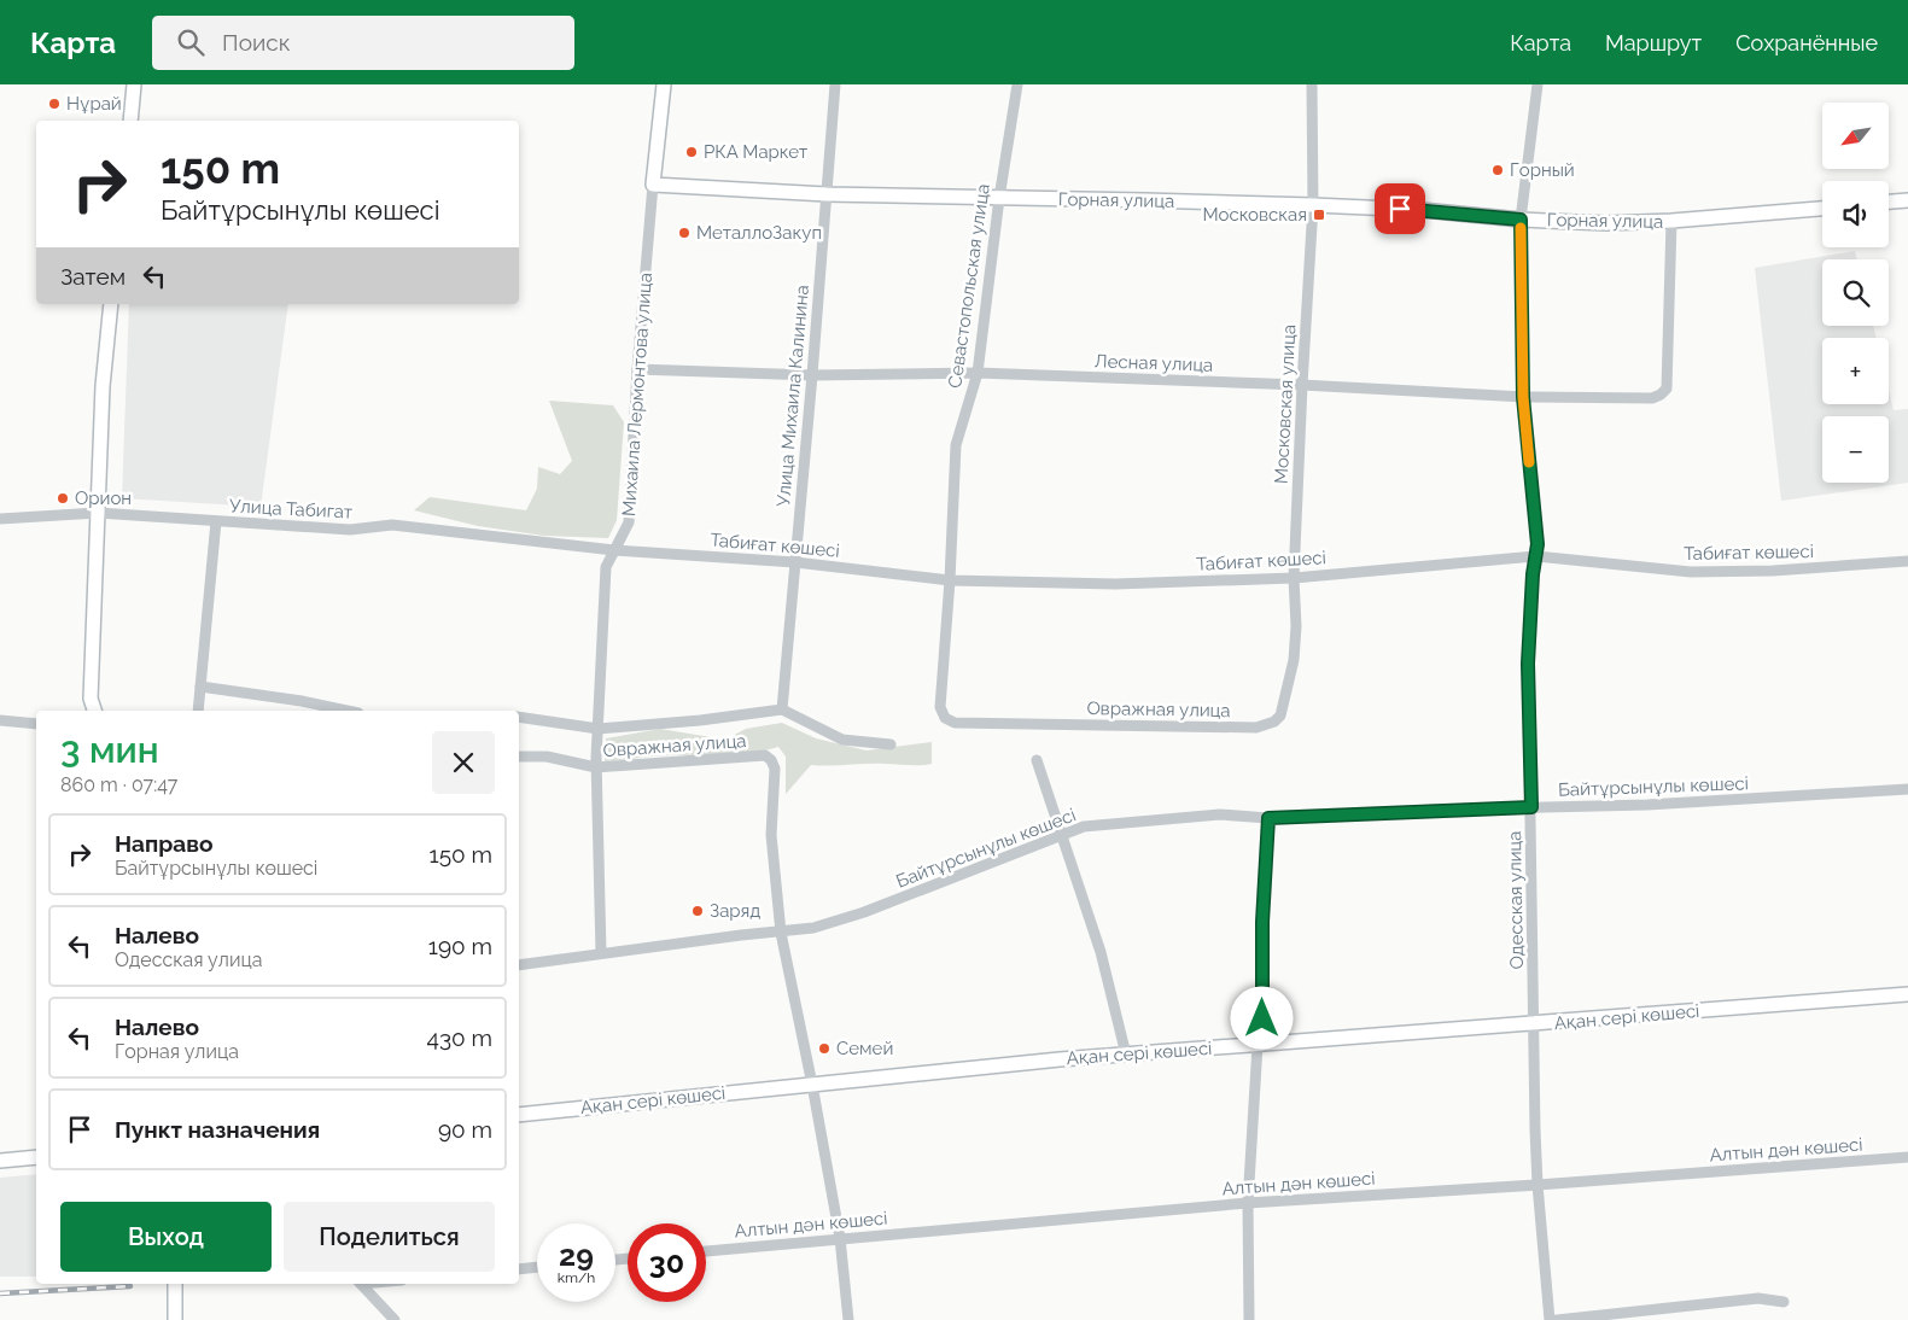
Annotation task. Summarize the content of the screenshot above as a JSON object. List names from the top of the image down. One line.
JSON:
{"streets":{"street":["Горная улица","Севастопольская улица","Лесная улица","Михаила Лермонтова улица","Улица Михаила Калинина","Московская улица","Улица Табигат","Табиғат көшесі","Овражная улица","Байтұрсынұлы көшесі","Одесская улица","Ақан сері көшесі","Алтын дән көшесі"]},"crossings":[["Горная улица","Севастопольская улица"],["Горная улица","Лесная улица"],["Горная улица","Михаила Лермонтова улица"],["Горная улица","Улица Михаила Калинина"],["Горная улица","Московская улица"],["Горная улица","Одесская улица"],["Севастопольская улица","Лесная улица"],["Севастопольская улица","Табиғат көшесі"],["Севастопольская улица","Овражная улица"],["Лесная улица","Михаила Лермонтова улица"],["Лесная улица","Улица Михаила Калинина"],["Лесная улица","Московская улица"],["Лесная улица","Одесская улица"],["Михаила Лермонтова улица","Улица Табигат"],["Михаила Лермонтова улица","Табиғат көшесі"],["Михаила Лермонтова улица","Овражная улица"],["Михаила Лермонтова улица","Байтұрсынұлы көшесі"],["Улица Михаила Калинина","Табиғат көшесі"],["Улица Михаила Калинина","Овражная улица"],["Московская улица","Табиғат көшесі"],["Московская улица","Овражная улица"],["Улица Табигат","Табиғат көшесі"],["Табиғат көшесі","Одесская улица"],["Овражная улица","Байтұрсынұлы көшесі"],["Байтұрсынұлы көшесі","Одесская улица"],["Одесская улица","Ақан сері көшесі"],["Одесская улица","Алтын дән көшесі"]],"places":{"other":["Нұрай","РКА Маркет","Горный","МеталлоЗакуп","Орион","Заряд","Семей"],"transit":["Московская"]},"north":"bottom left","page":{"header":"Карта","search":"Поиск","nav":["Карта","Маршрут","Сохранённые"],"map_buttons":["+","−"],"turn":["150 m","Байтұрсынұлы көшесі"],"then":"Затем","heading":["3 мин","860 m · 07:47"],"list":[{"name":"Направо","note":"Байтұрсынұлы көшесі","value":"150 m"},{"name":"Налево","note":"Одесская улица","value":"190 m"},{"name":"Налево","note":"Горная улица","value":"430 m"},{"name":"Пункт назначения","value":"90 m"}],"buttons":["Выход","Поделиться"],"speed":"29 km/h","limit":"30"}}
